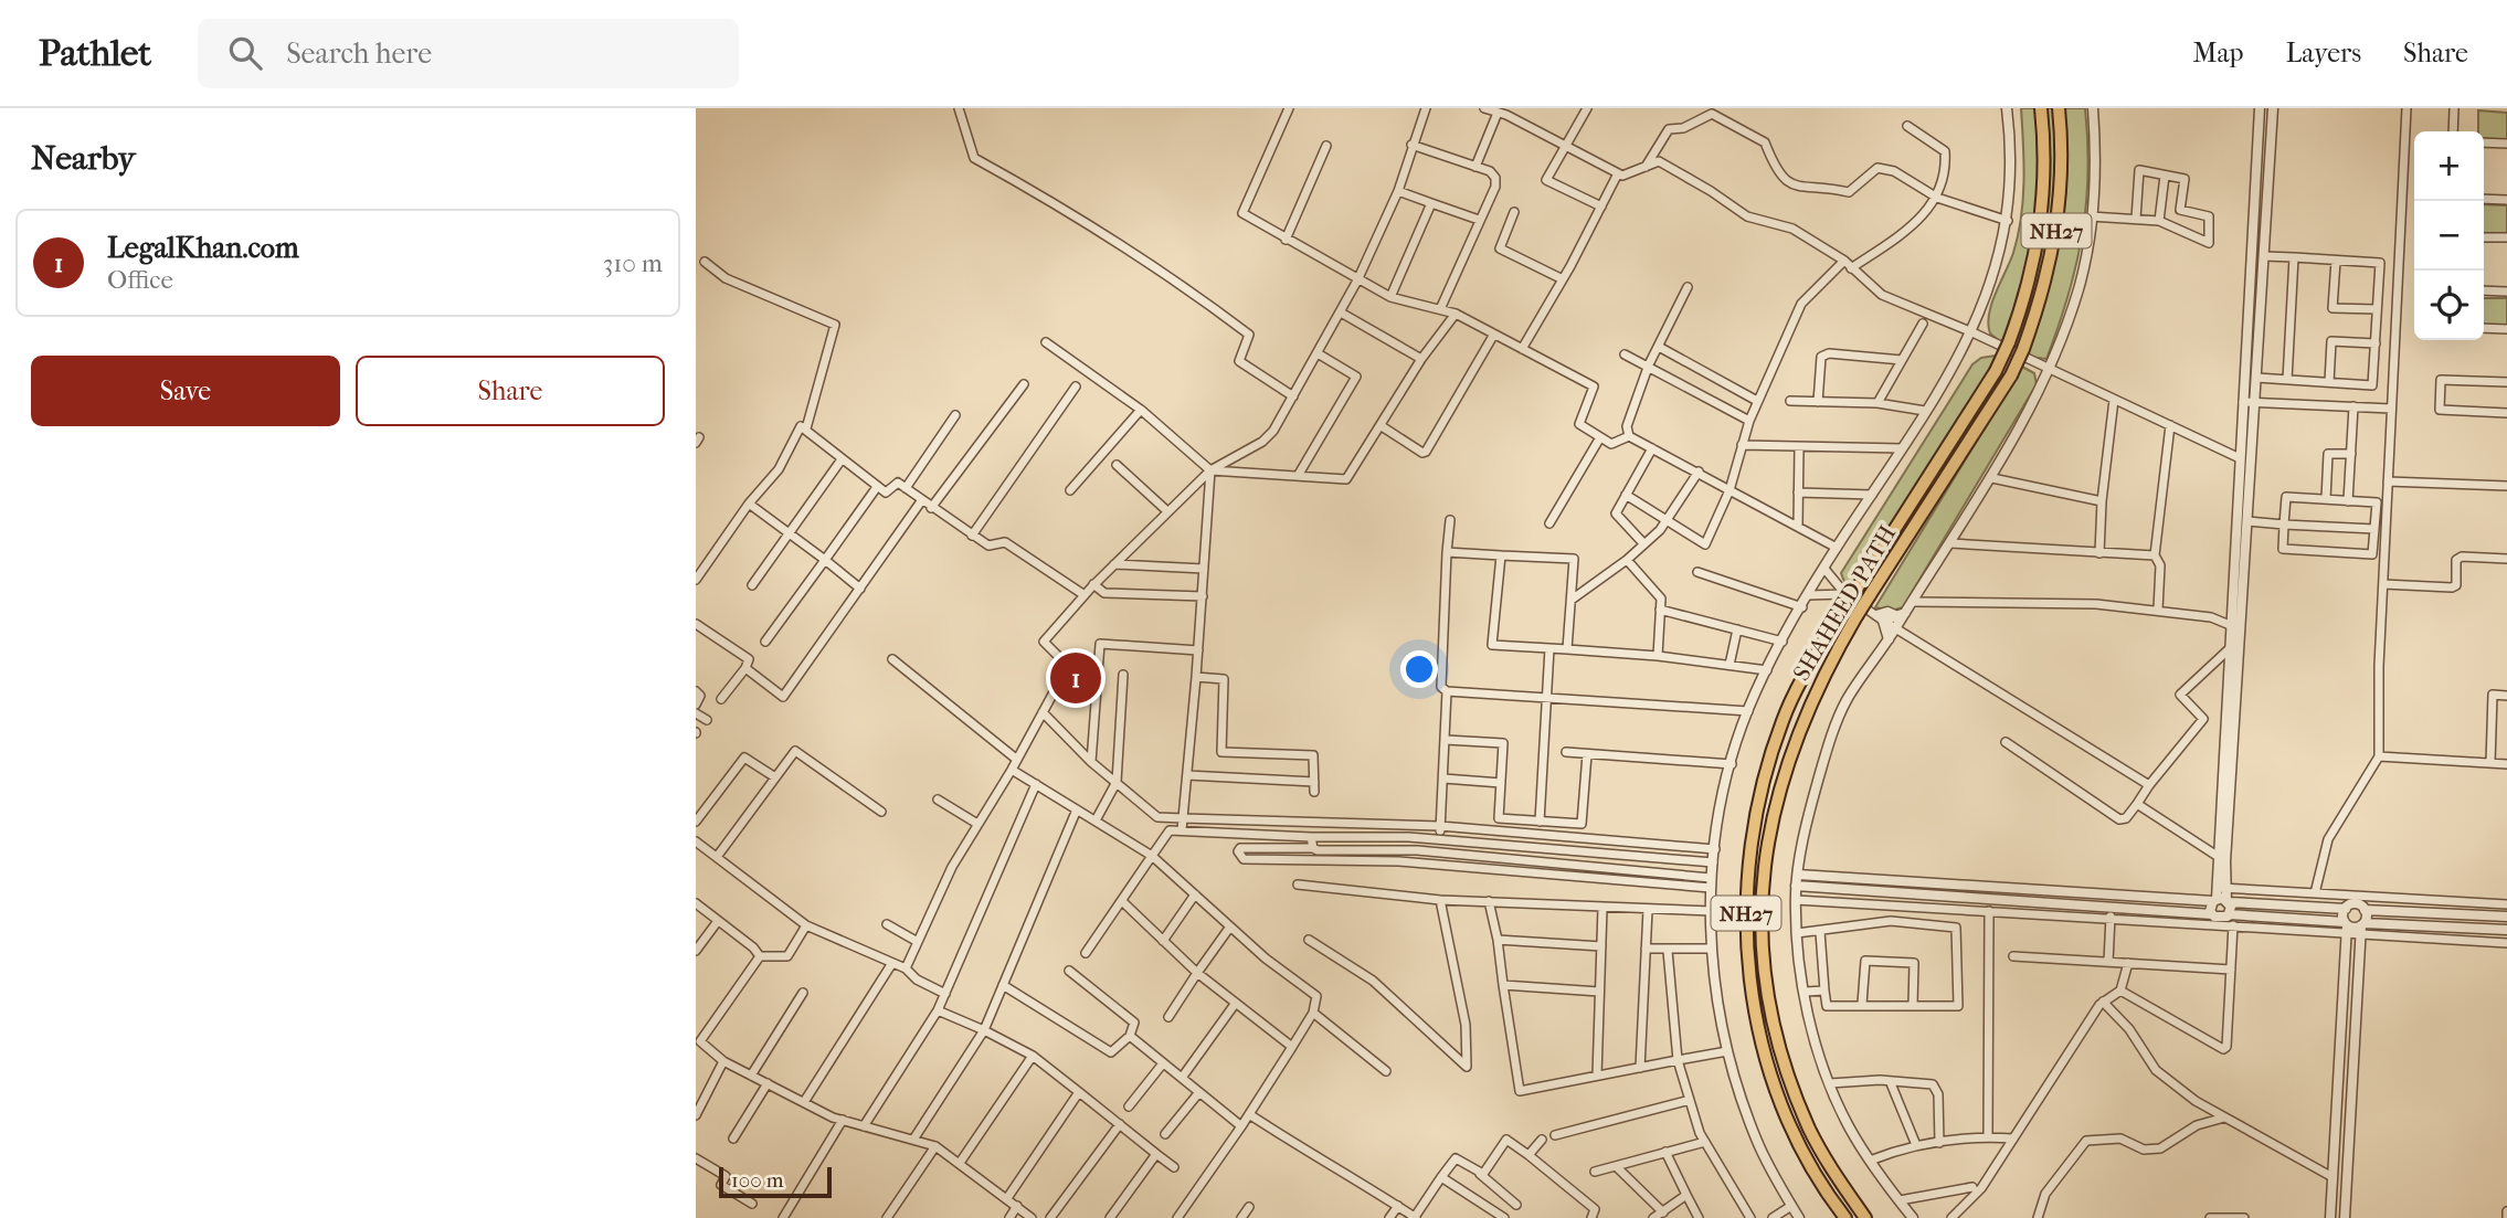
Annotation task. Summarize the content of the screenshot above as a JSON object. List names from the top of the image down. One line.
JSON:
{"streets":{"highway":["NH27","SHAHEED PATH"]},"scale_bar":"100 m","page":{"header":"Pathlet","search":"Search here","nav":["Map","Layers","Share"],"heading":"Nearby","map_buttons":["+","−"],"list":[{"mark":"1","name":"LegalKhan.com","note":"Office","value":"310 m"}],"buttons":["Save","Share"],"pins":"1","scale":"100 m"}}
